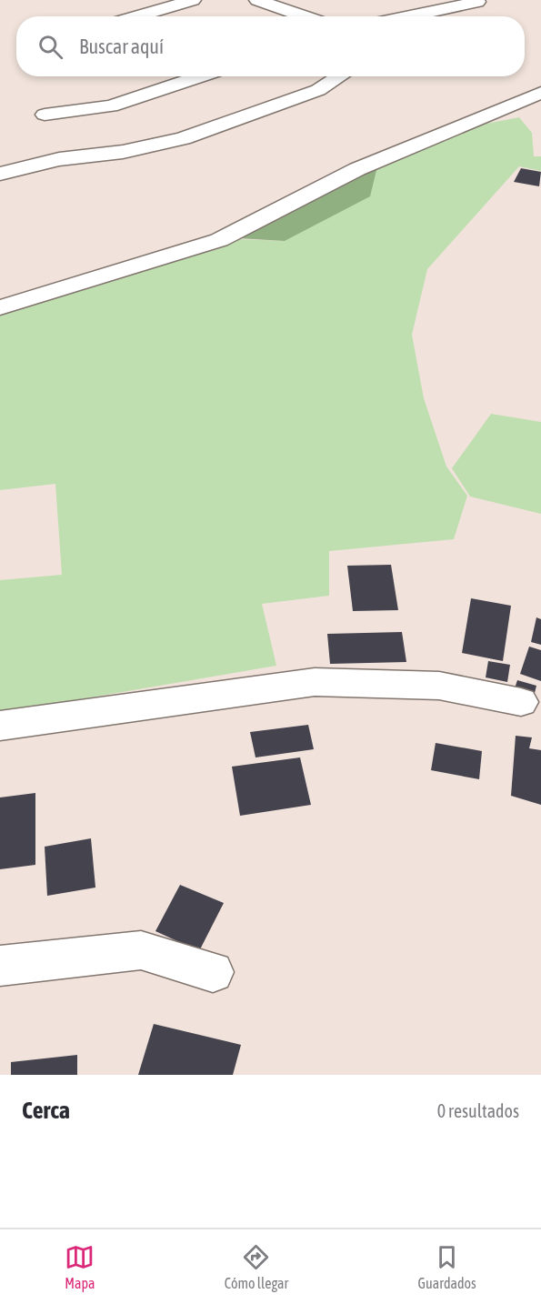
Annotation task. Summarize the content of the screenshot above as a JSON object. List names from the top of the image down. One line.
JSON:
{"page":{"search":"Buscar aquí","heading":["Cerca","0 resultados"],"nav":["Mapa","Cómo llegar","Guardados"]}}
